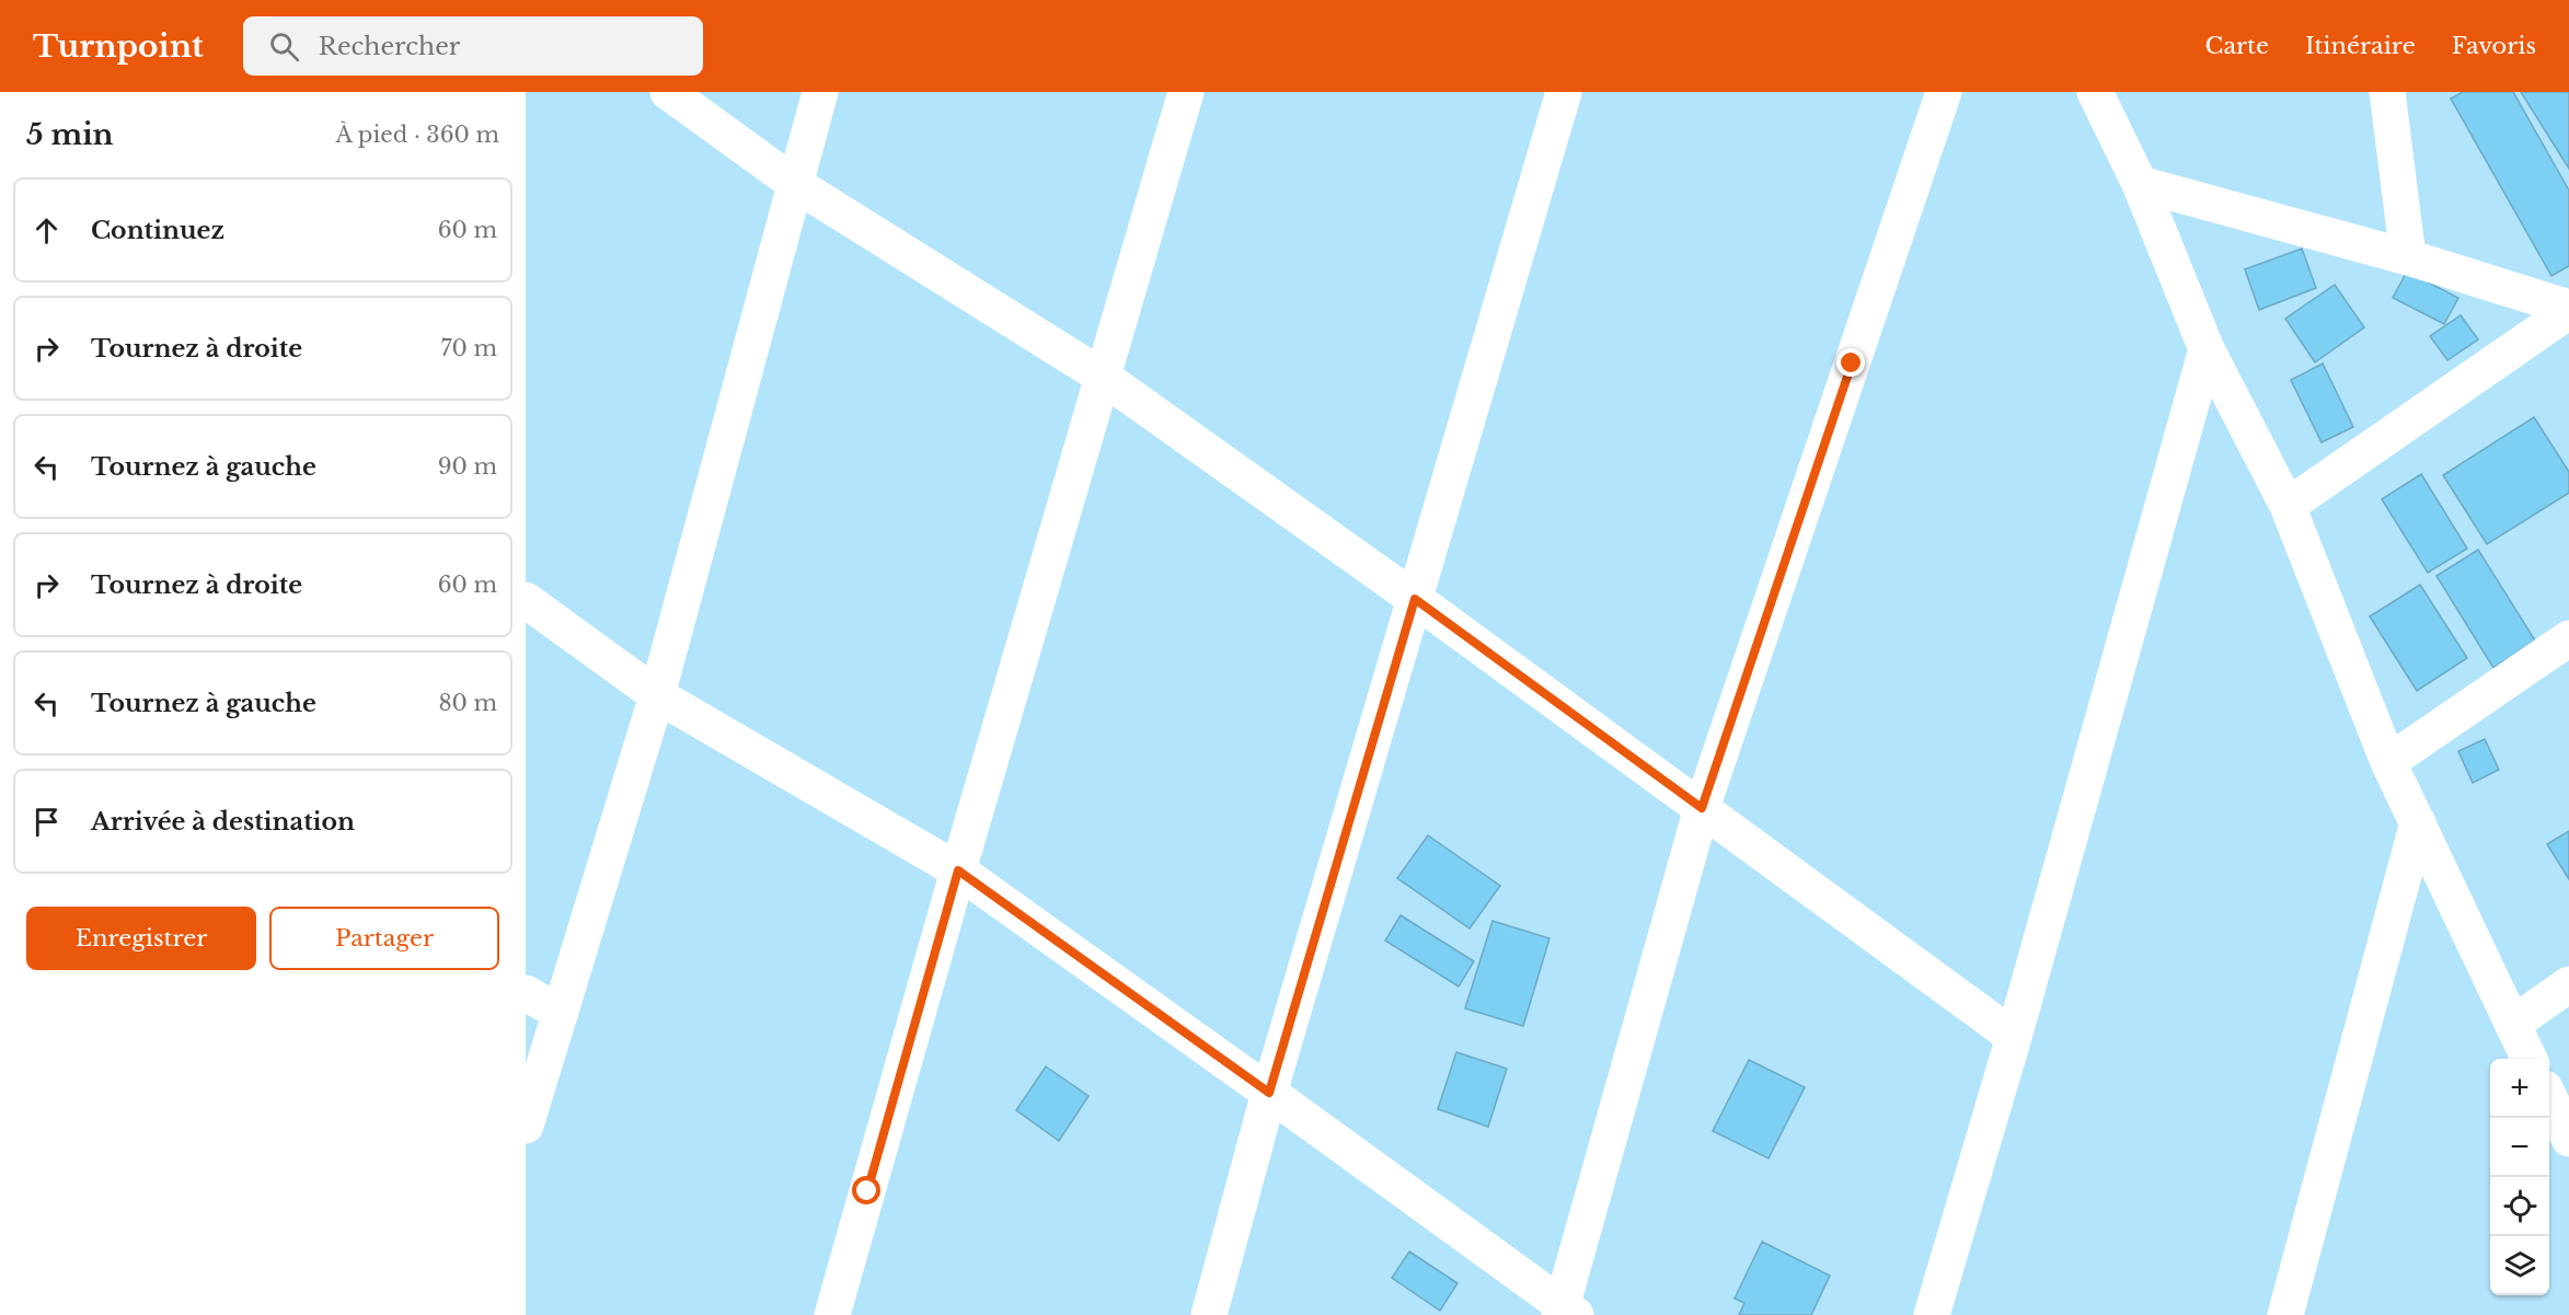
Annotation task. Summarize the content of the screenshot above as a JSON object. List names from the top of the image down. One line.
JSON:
{"page":{"header":"Turnpoint","search":"Rechercher","nav":["Carte","Itinéraire","Favoris"],"heading":["5 min","À pied · 360 m"],"list":[["Continuez","60 m"],["Tournez à droite","70 m"],["Tournez à gauche","90 m"],["Tournez à droite","60 m"],["Tournez à gauche","80 m"],"Arrivée à destination"],"buttons":["Enregistrer","Partager"],"map_buttons":["+","−"]}}
